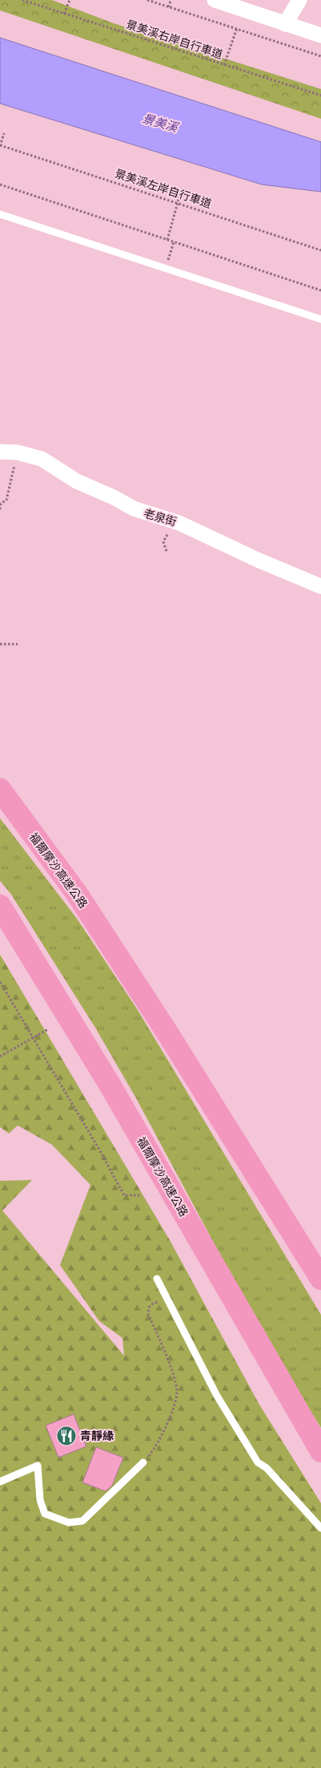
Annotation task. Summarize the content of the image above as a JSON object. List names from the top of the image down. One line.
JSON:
{"streets":{"highway":["福爾摩沙高速公路"],"street":["老泉街"],"path":["景美溪右岸自行車道","景美溪左岸自行車道"]},"water":["景美溪"],"places":{"restaurant":["青靜緣"]}}
